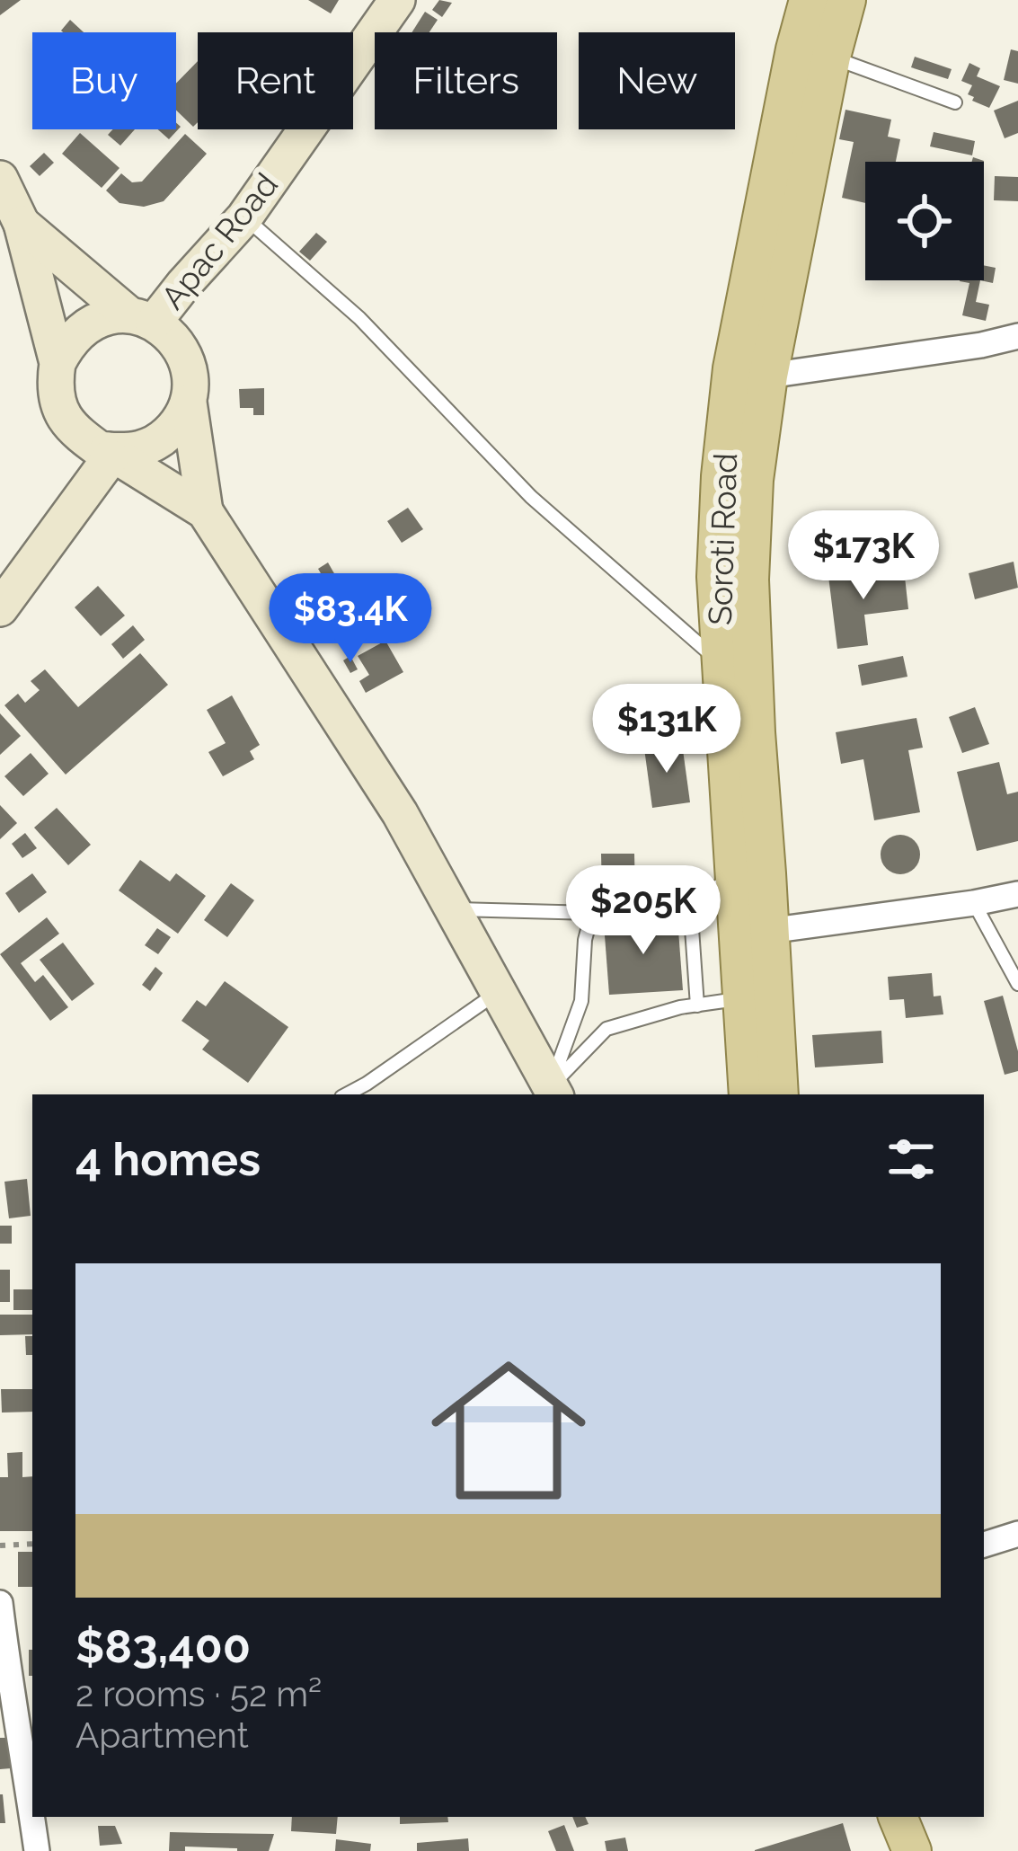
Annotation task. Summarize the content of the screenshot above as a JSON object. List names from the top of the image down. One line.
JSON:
{"streets":{"main road":["Soroti Road"],"street":["Apac Road"]},"page":{"chip":["Buy","Rent","Filters","New"],"price":["$173K","$83.4K","$131K","$205K"],"heading":"4 homes","list":[{"name":"$83,400","note":"2 rooms · 52 m² · Apartment"}]}}
